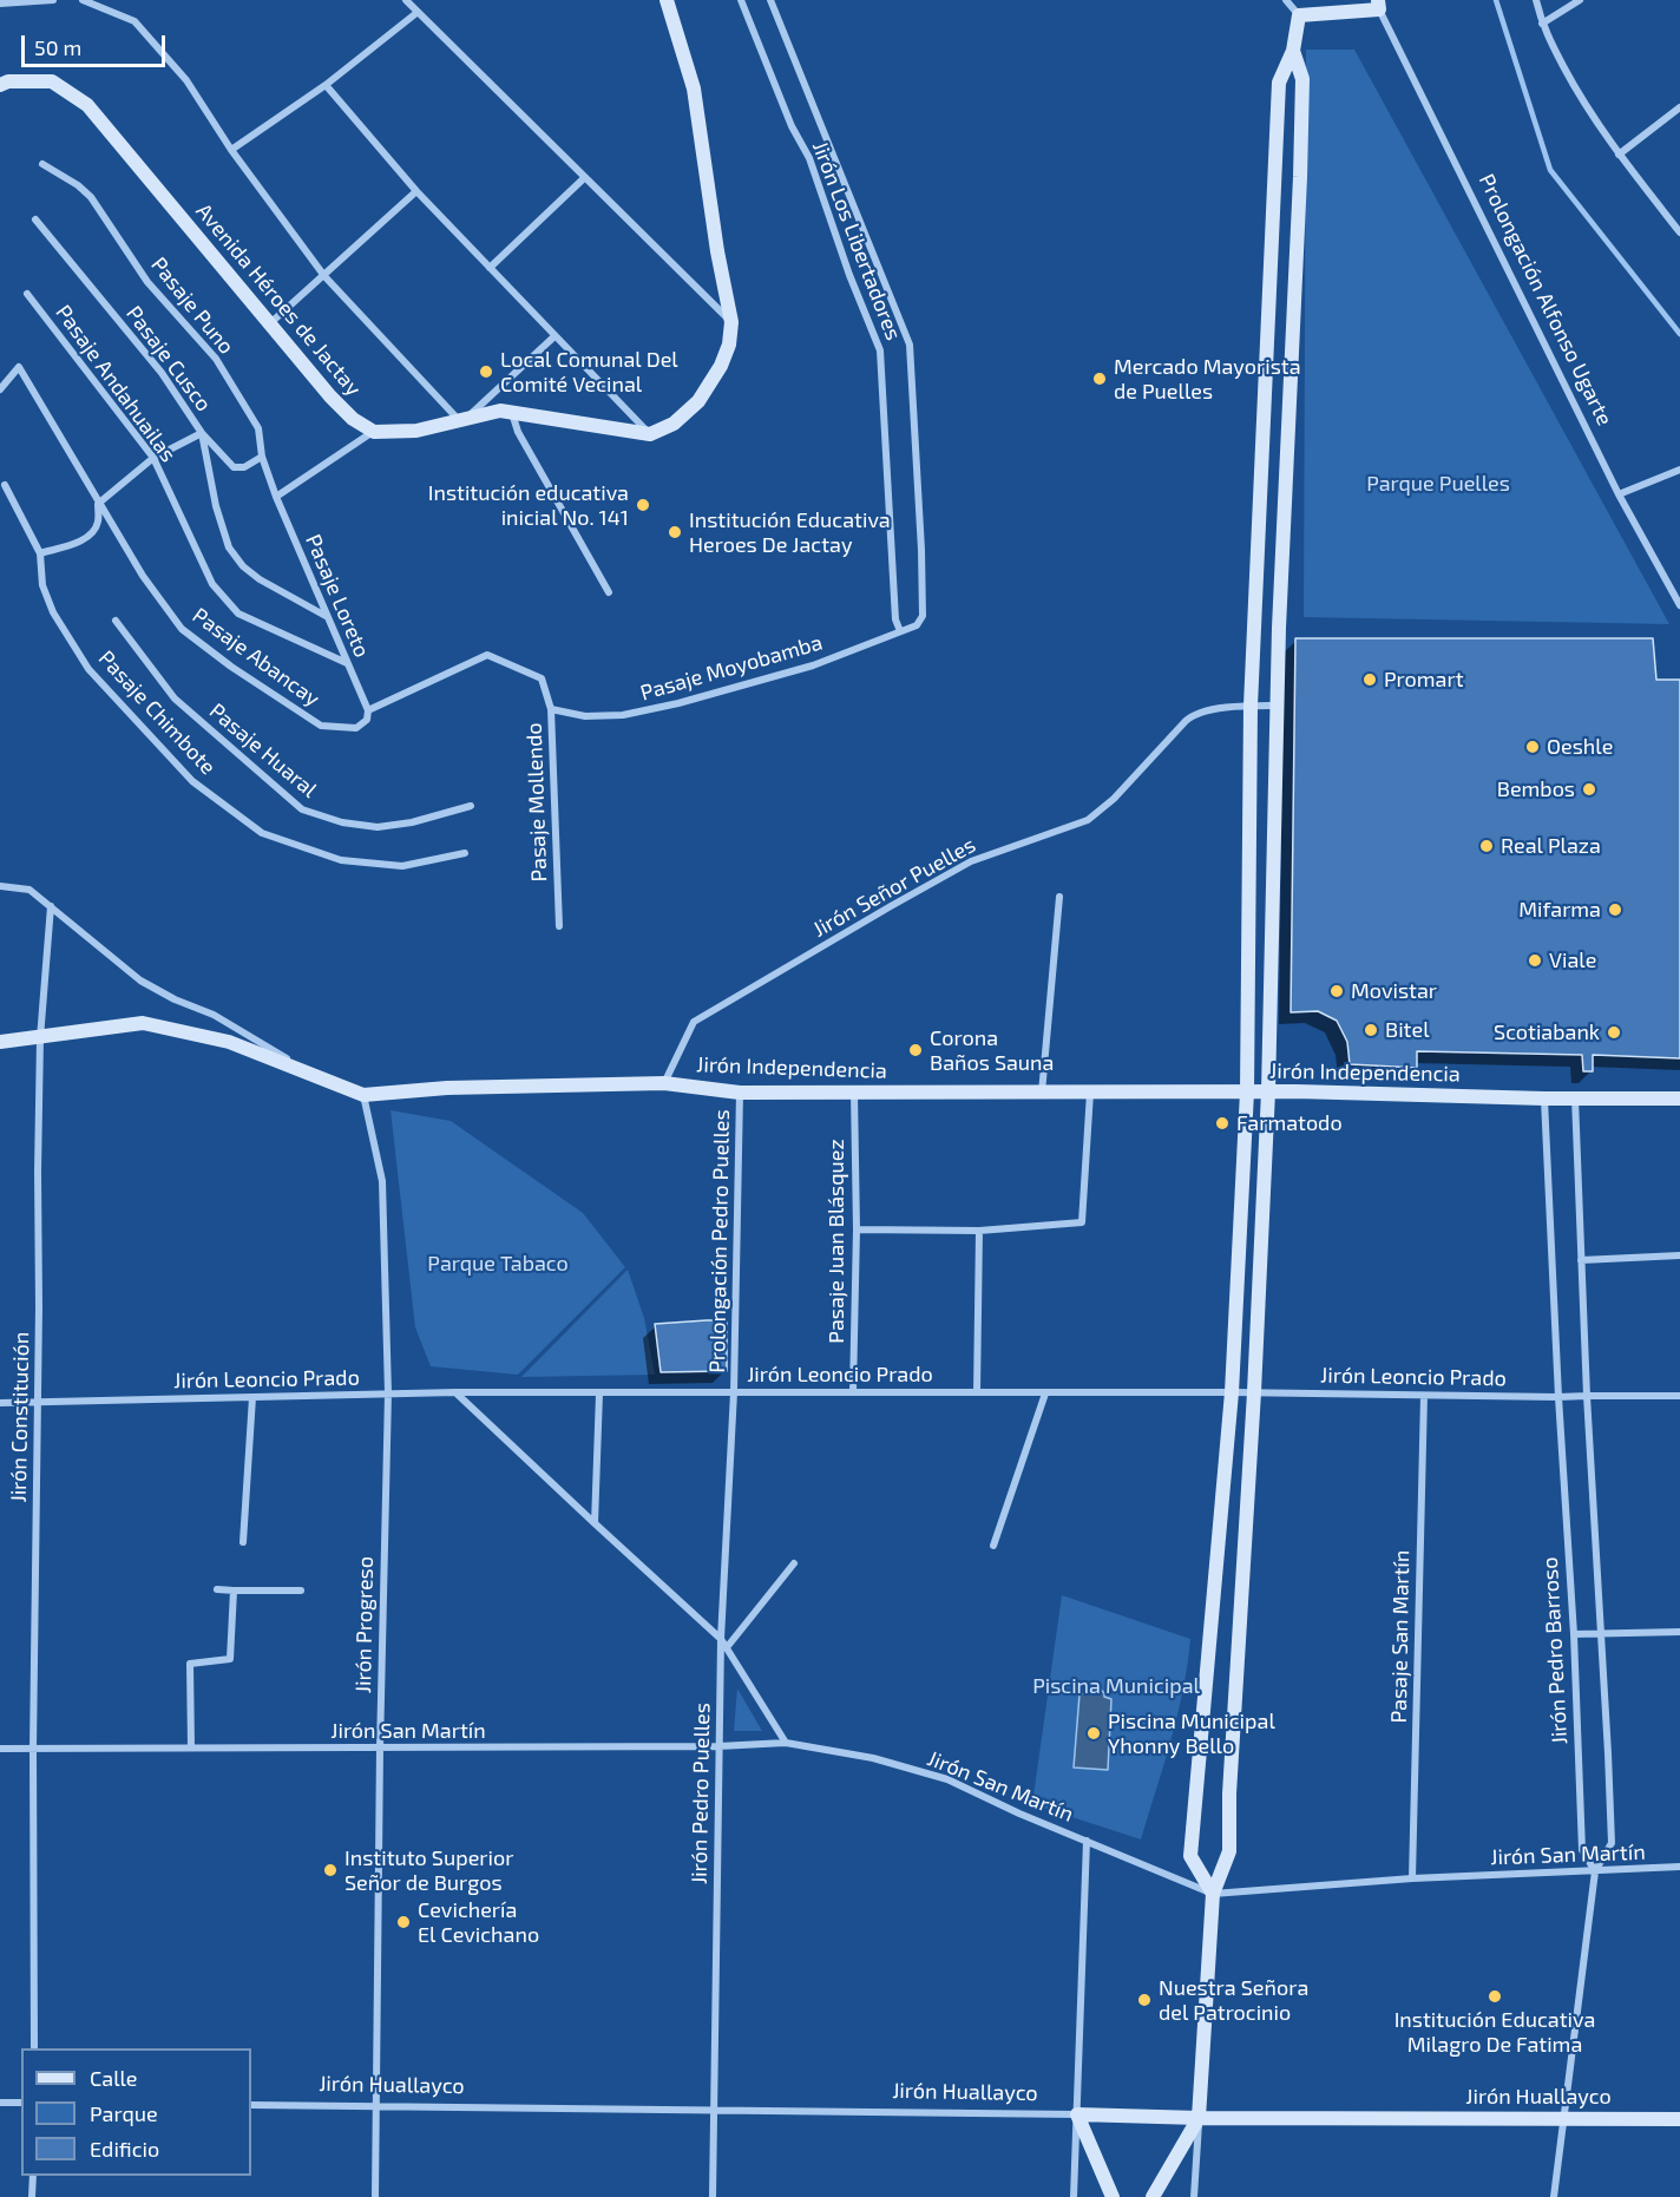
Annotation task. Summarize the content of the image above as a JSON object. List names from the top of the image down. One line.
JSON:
{"streets":{"street":["Jirón Los Libertadores","Avenida Héroes de Jactay","Prolongación Alfonso Ugarte","Pasaje Puno","Pasaje Cusco","Pasaje Andahuailas","Pasaje Loreto","Pasaje Abancay","Pasaje Moyobamba","Pasaje Chimbote","Pasaje Huaral","Pasaje Mollendo","Jirón Señor Puelles","Jirón Independencia","Prolongación Pedro Puelles","Pasaje Juan Blásquez","Jirón Leoncio Prado","Jirón Constitución","Jirón Progreso","Pasaje San Martín","Jirón Pedro Barroso","Jirón San Martín","Jirón Pedro Puelles","Jirón Huallayco"]},"crossings":[["Jirón Los Libertadores","Pasaje Moyobamba"],["Pasaje Puno","Pasaje Loreto"],["Pasaje Cusco","Pasaje Loreto"],["Pasaje Andahuailas","Pasaje Loreto"],["Pasaje Loreto","Pasaje Abancay"],["Pasaje Abancay","Pasaje Mollendo"],["Pasaje Moyobamba","Pasaje Mollendo"],["Jirón Señor Puelles","Jirón Independencia"],["Jirón Independencia","Prolongación Pedro Puelles"],["Jirón Independencia","Pasaje Juan Blásquez"],["Jirón Independencia","Jirón Constitución"],["Jirón Independencia","Jirón Progreso"],["Jirón Independencia","Jirón Pedro Barroso"],["Prolongación Pedro Puelles","Jirón Leoncio Prado"],["Prolongación Pedro Puelles","Jirón Pedro Puelles"],["Pasaje Juan Blásquez","Jirón Leoncio Prado"],["Jirón Leoncio Prado","Jirón Constitución"],["Jirón Leoncio Prado","Jirón Progreso"],["Jirón Leoncio Prado","Pasaje San Martín"],["Jirón Leoncio Prado","Jirón Pedro Barroso"],["Jirón Leoncio Prado","Jirón Pedro Puelles"],["Jirón Constitución","Jirón San Martín"],["Jirón Progreso","Jirón San Martín"],["Jirón Progreso","Jirón Huallayco"],["Pasaje San Martín","Jirón San Martín"],["Jirón Pedro Barroso","Jirón San Martín"],["Jirón Pedro Barroso","Jirón Huallayco"],["Jirón San Martín","Jirón Pedro Puelles"],["Jirón Pedro Puelles","Jirón Huallayco"]],"parks":["Parque Puelles","Parque Tabaco","Piscina Municipal"],"places":["Local Comunal Del Comité Vecinal","Mercado Mayorista de Puelles","Institución educativa inicial No. 141","Institución Educativa Heroes De Jactay","Promart","Oeshle","Bembos","Real Plaza","Mifarma","Viale","Movistar","Bitel","Scotiabank","Corona Baños Sauna","Farmatodo","Piscina Municipal Yhonny Bello","Instituto Superior Señor de Burgos","Cevichería El Cevichano","Institución Educativa Milagro De Fatima","Nuestra Señora del Patrocinio"],"legend":["Calle","Parque","Edificio"],"scale_bar":"50 m"}
